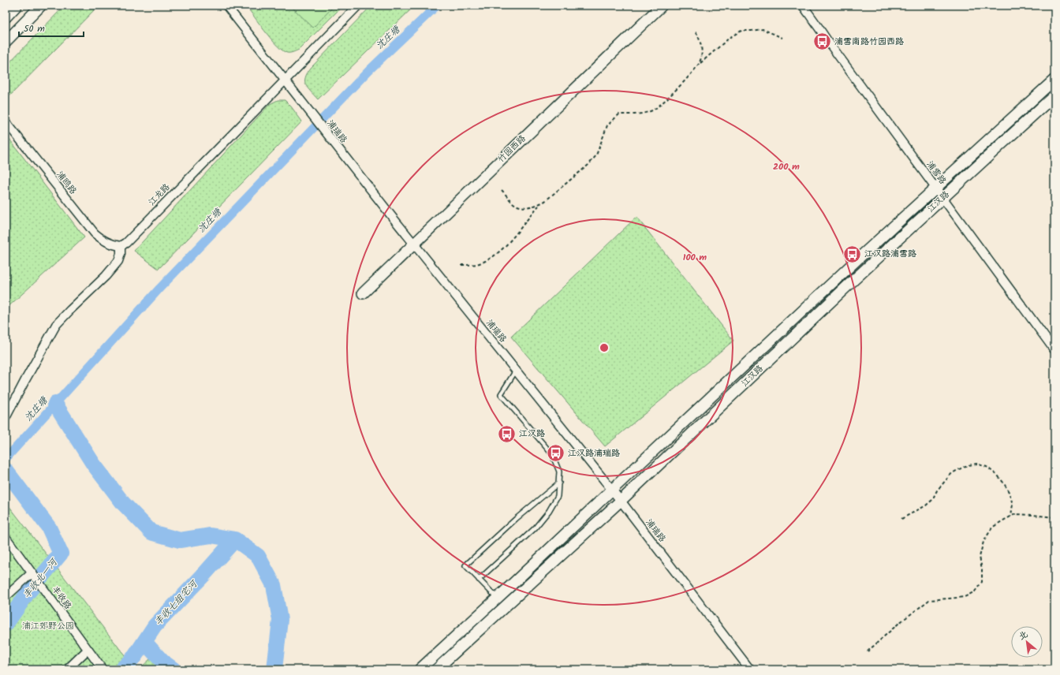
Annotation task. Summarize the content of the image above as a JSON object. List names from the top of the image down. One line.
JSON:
{"streets":{"street":["浦瑞路","竹园西路","浦雪路","浦鸥路","江龙路","江汉路","丰收路"]},"crossings":[["浦瑞路","竹园西路"],["浦瑞路","江龙路"],["浦瑞路","江汉路"],["浦雪路","江汉路"],["浦鸥路","江龙路"]],"water":["沈庄塘","丰收北一河","丰收七组宅河"],"parks":["浦江郊野公园"],"places":{"bus stop":["浦雪南路竹园西路","江汉路浦雪路","江汉路","江汉路浦瑞路"]},"scale_bar":"50 m","north":"top left","rings":["200 m","100 m"]}
